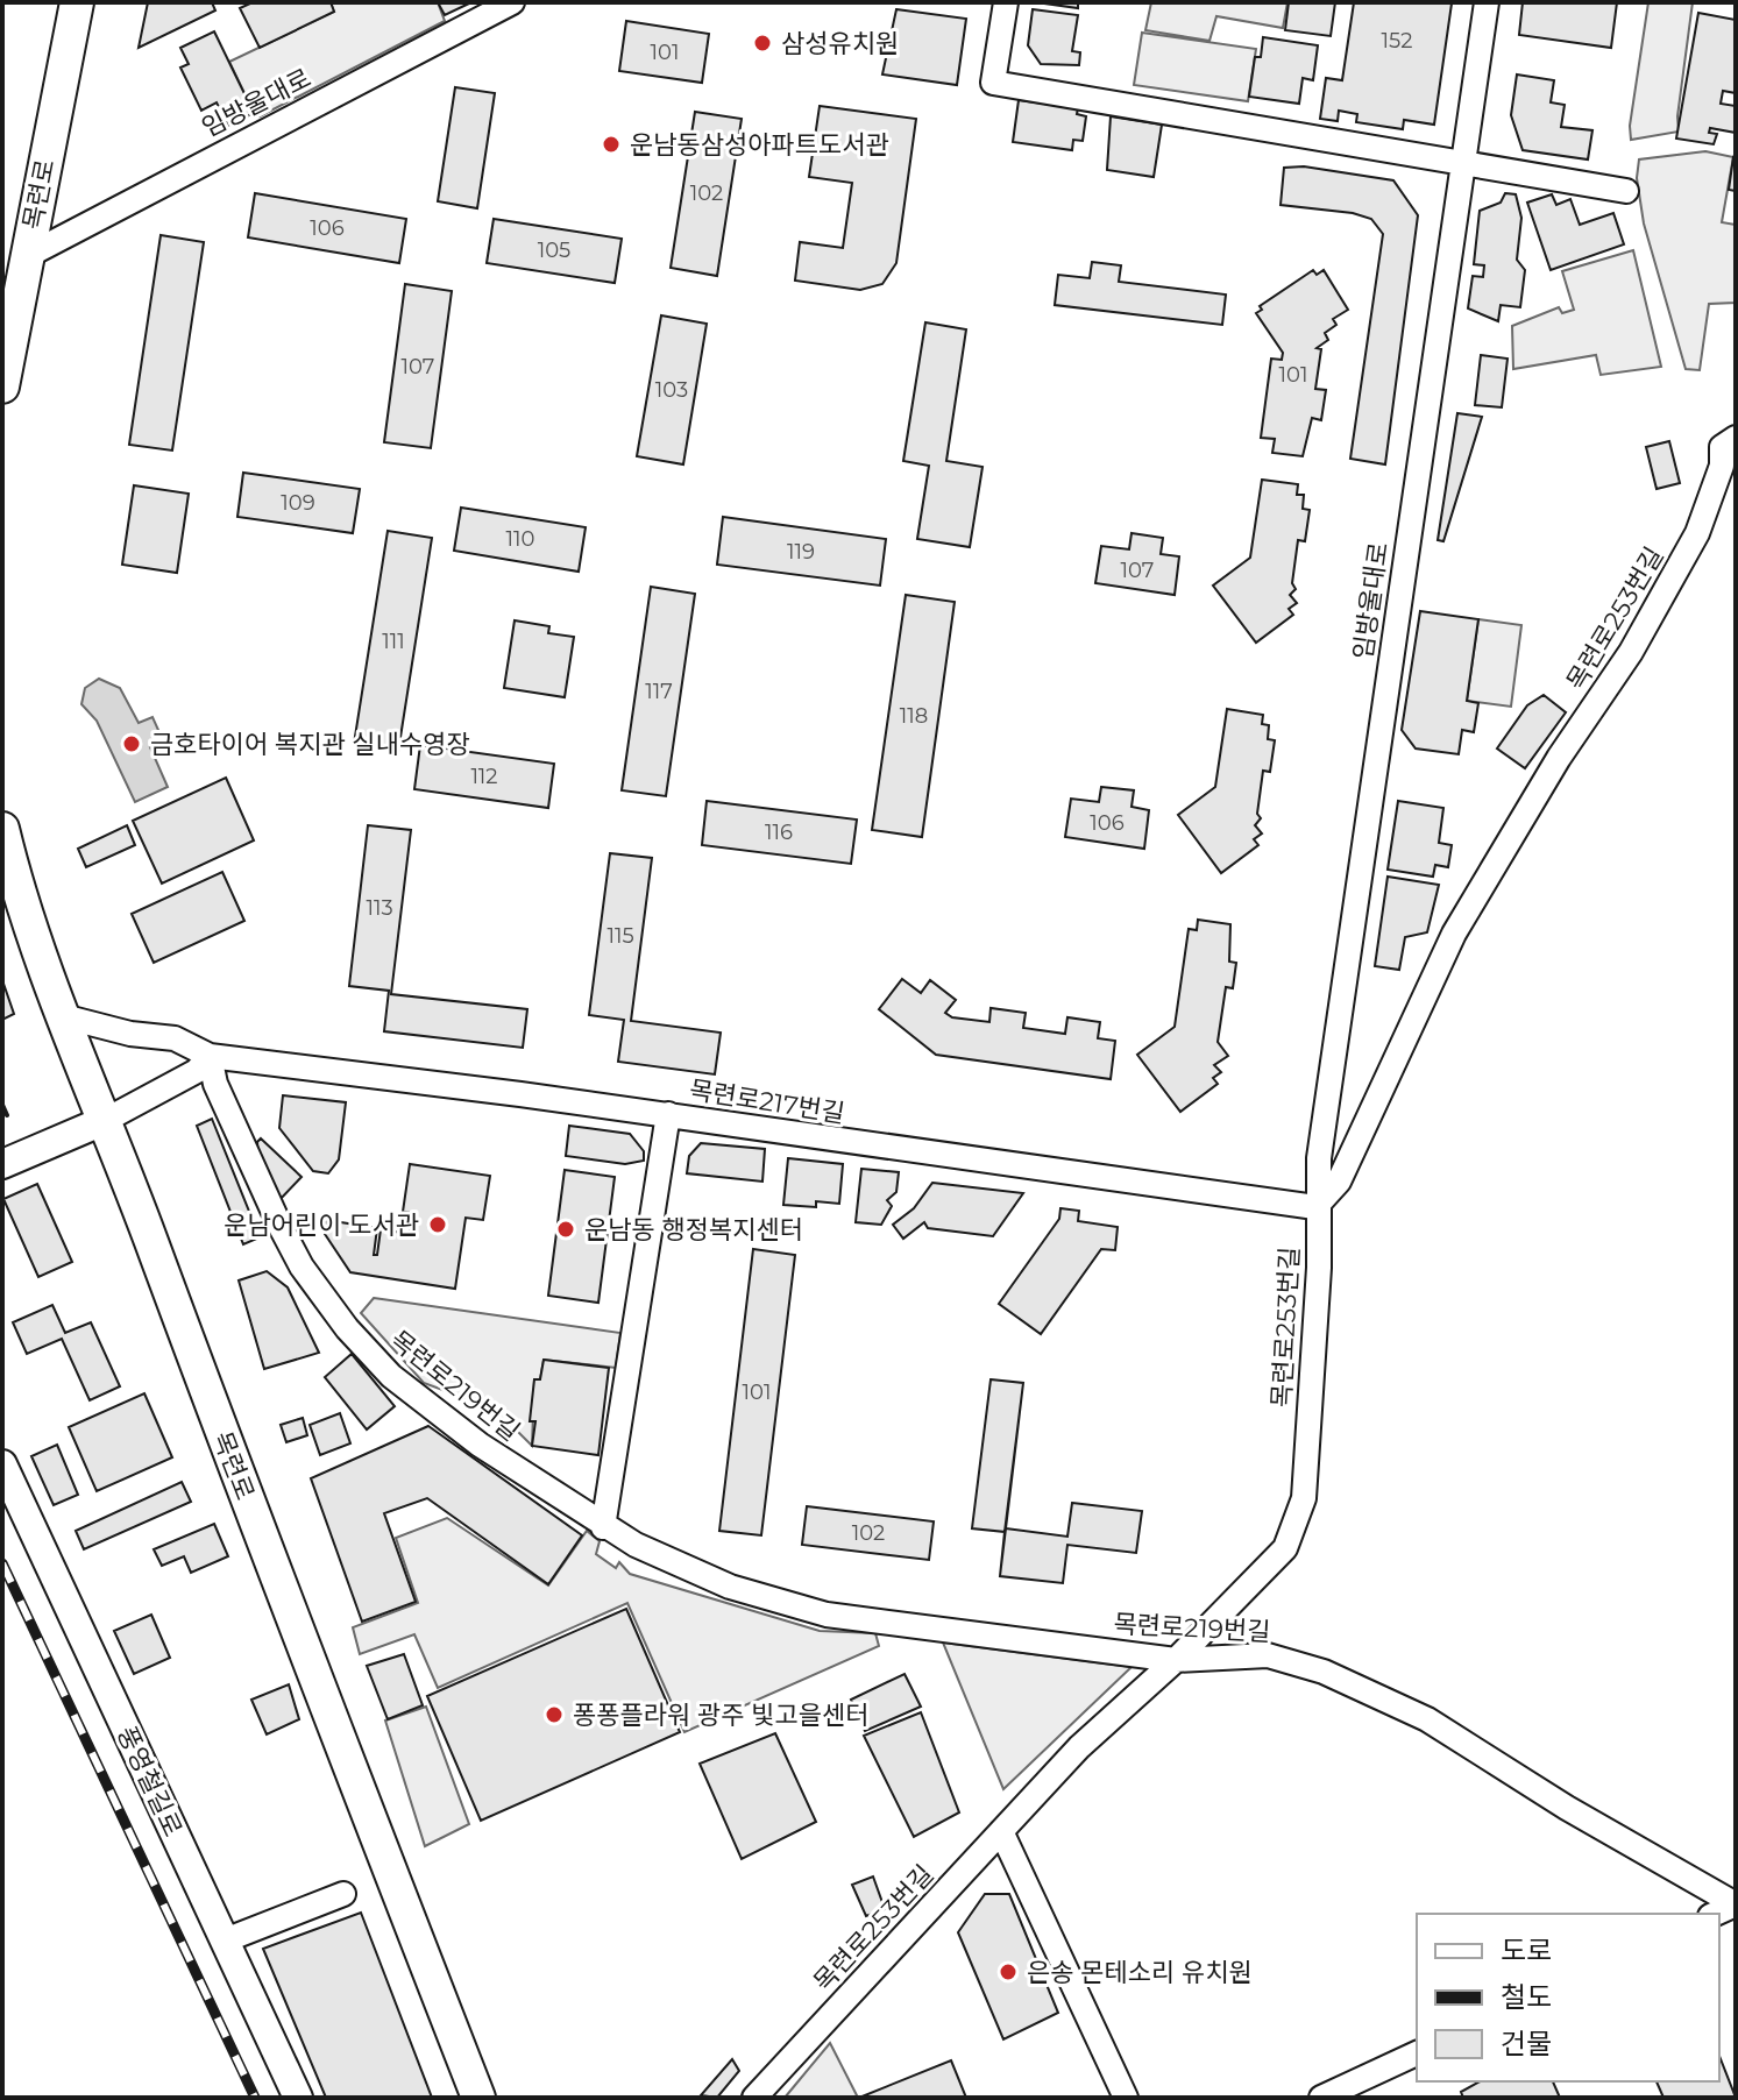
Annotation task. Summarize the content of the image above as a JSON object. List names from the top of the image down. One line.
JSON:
{"streets":{"main road":["목련로"],"street":["임방울대로","목련로253번길","목련로217번길","목련로219번길","풍영철길로"]},"crossings":[["임방울대로","목련로"],["임방울대로","목련로253번길"],["임방울대로","목련로217번길"],["목련로","목련로217번길"],["목련로253번길","목련로217번길"],["목련로253번길","목련로219번길"],["목련로217번길","목련로219번길"]],"places":["삼성유치원","운남동삼성아파트도서관","금호타이어 복지관 실내수영장","운남어린이 도서관","운남동 행정복지센터","퐁퐁플라워 광주 빛고을센터","은송 몬테소리 유치원"],"house_numbers":["152","101","102","106","105","107","101","103","109","110","119","107","111","117","118","112","106","116","113","115","101","102"],"legend":["도로","철도","건물"]}
